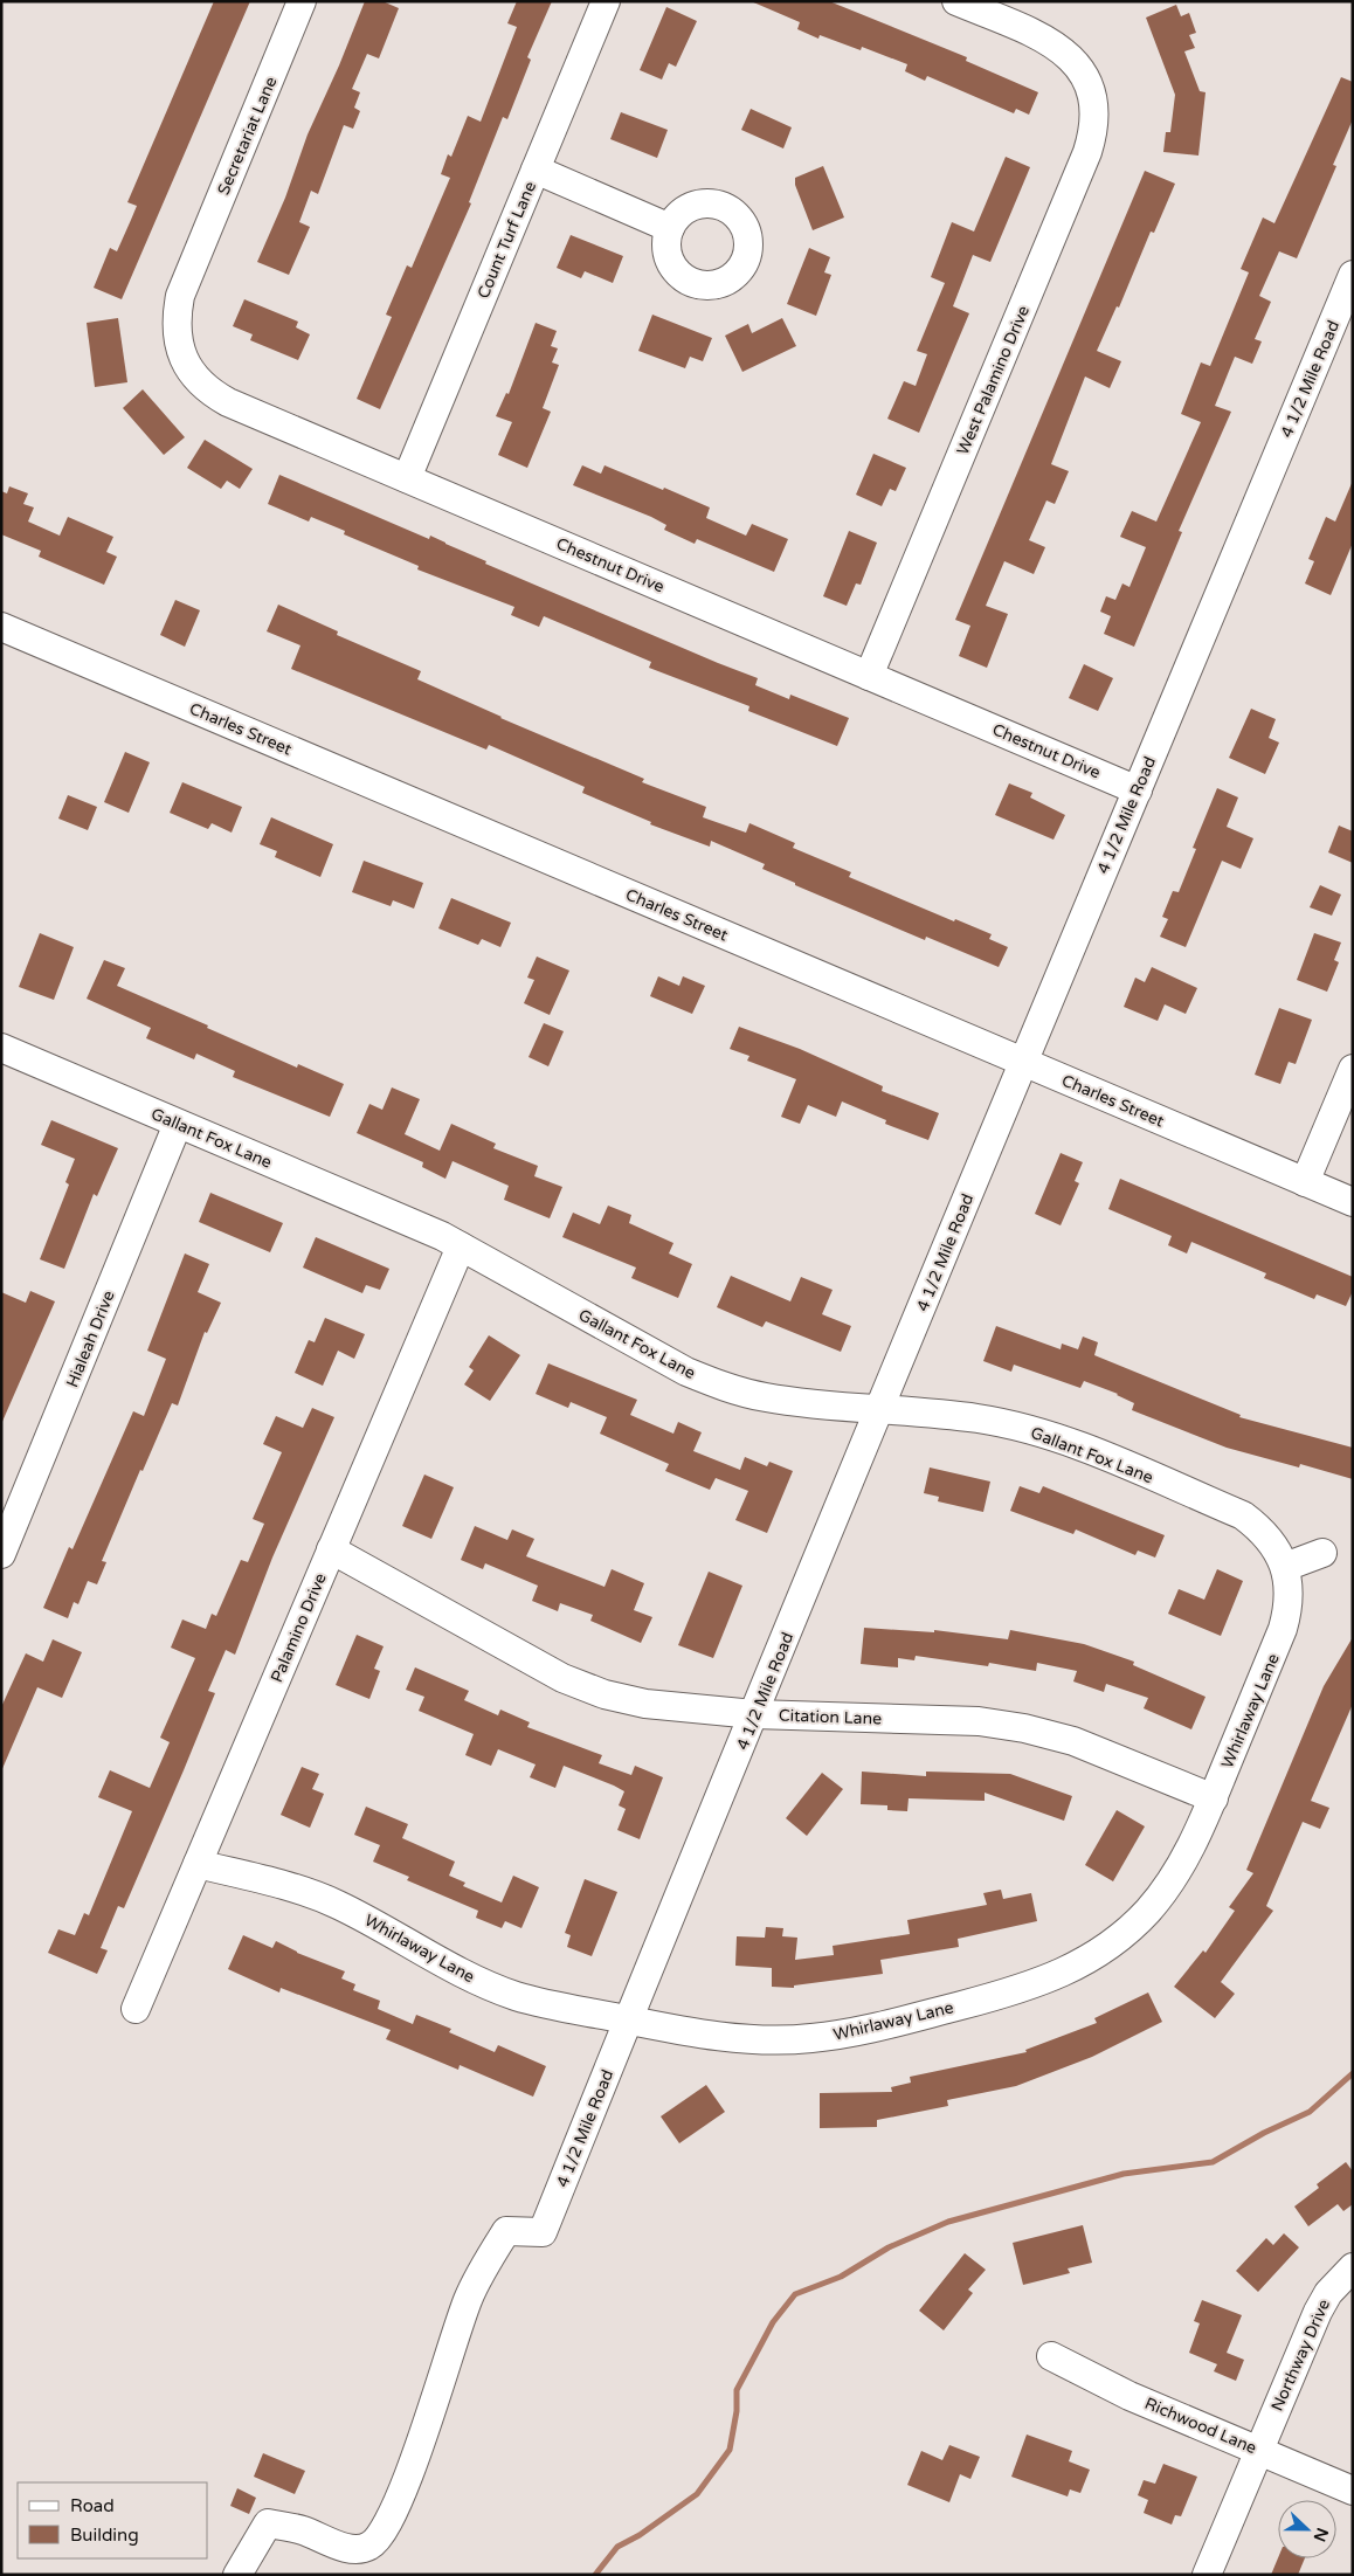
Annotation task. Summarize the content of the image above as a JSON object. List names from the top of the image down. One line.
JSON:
{"streets":{"street":["Secretariat Lane","Count Turf Lane","4 1/2 Mile Road","West Palamino Drive","Chestnut Drive","Charles Street","Gallant Fox Lane","Hialeah Drive","Palamino Drive","Whirlaway Lane","Citation Lane","Northway Drive","Richwood Lane"]},"crossings":[["Secretariat Lane","Chestnut Drive"],["Count Turf Lane","Chestnut Drive"],["4 1/2 Mile Road","Chestnut Drive"],["4 1/2 Mile Road","Charles Street"],["4 1/2 Mile Road","Gallant Fox Lane"],["4 1/2 Mile Road","Whirlaway Lane"],["4 1/2 Mile Road","Citation Lane"],["West Palamino Drive","Chestnut Drive"],["Gallant Fox Lane","Hialeah Drive"],["Gallant Fox Lane","Palamino Drive"],["Gallant Fox Lane","Whirlaway Lane"],["Palamino Drive","Whirlaway Lane"],["Palamino Drive","Citation Lane"],["Whirlaway Lane","Citation Lane"],["Northway Drive","Richwood Lane"]],"legend":["Road","Building"],"north":"right"}
